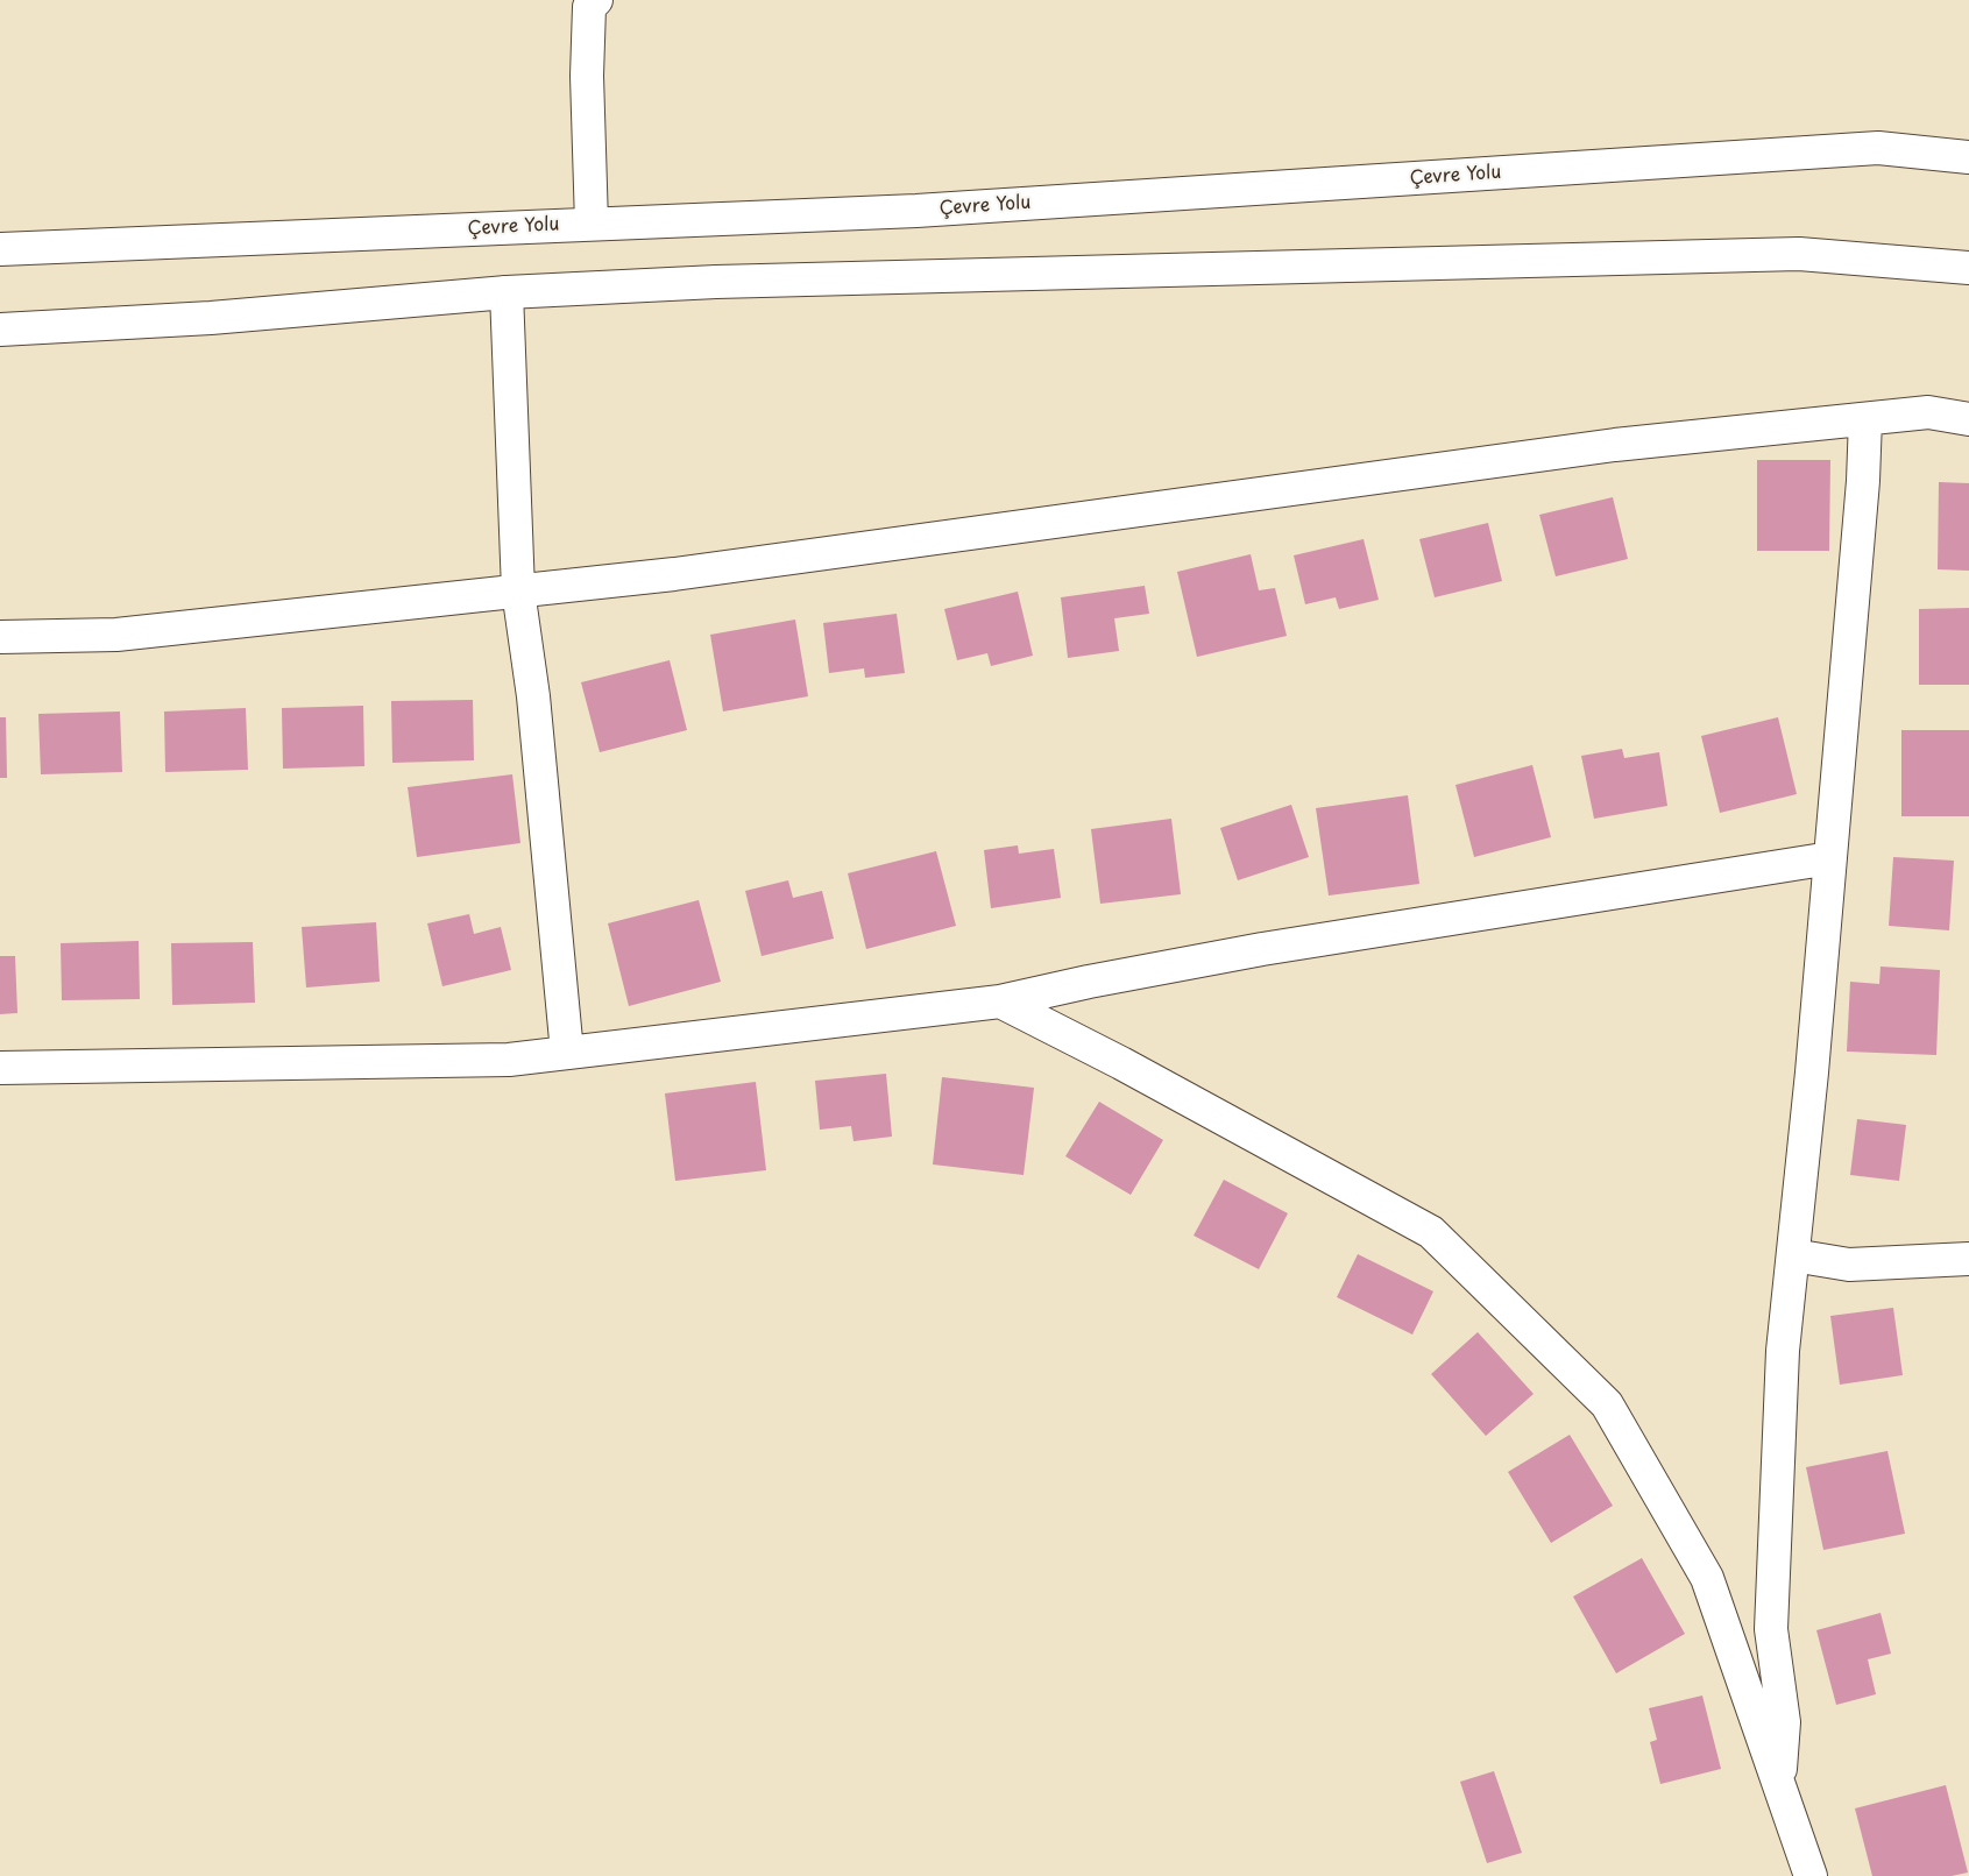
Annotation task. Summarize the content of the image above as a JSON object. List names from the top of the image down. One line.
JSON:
{"streets":{"main road":["Çevre Yolu"]}}
